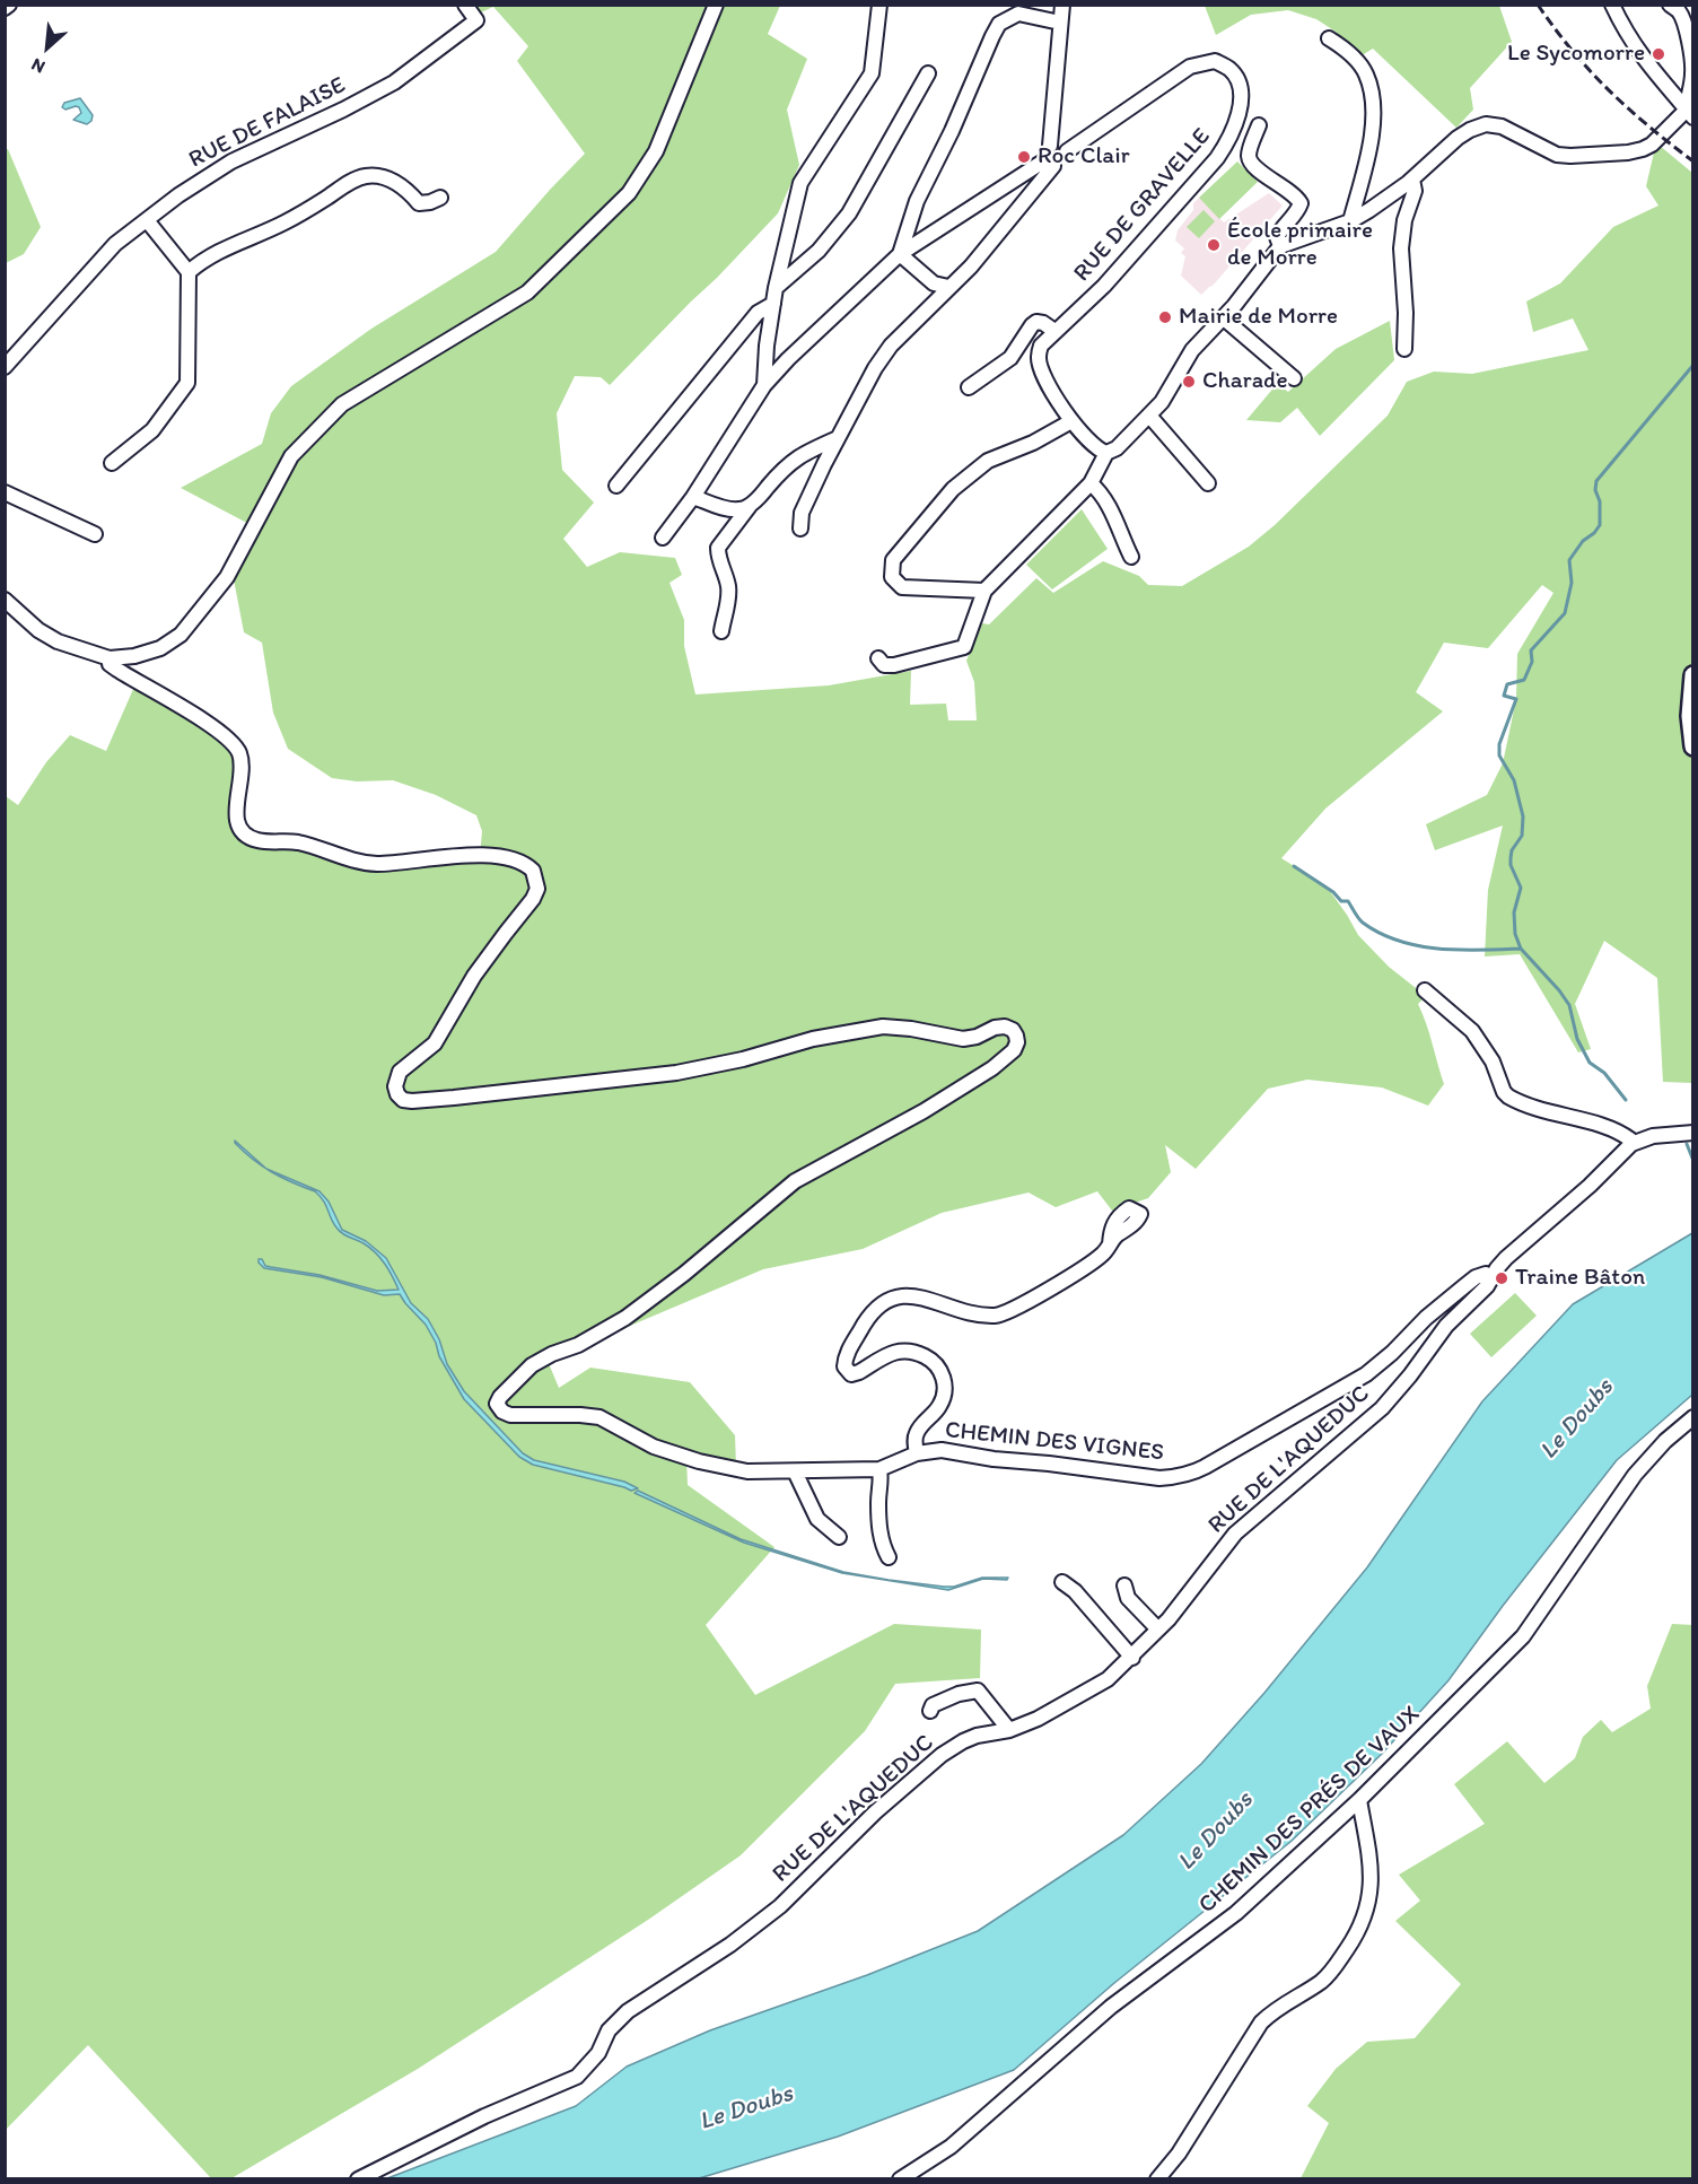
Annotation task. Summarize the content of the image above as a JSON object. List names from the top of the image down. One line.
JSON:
{"streets":{"street":["RUE DE FALAISE","RUE DE GRAVELLE","CHEMIN DES VIGNES","RUE DE L'AQUEDUC","CHEMIN DES PRÉS DE VAUX"]},"crossings":[["CHEMIN DES VIGNES","RUE DE L'AQUEDUC"]],"water":["Le Doubs"],"places":["Le Sycomorre","Roc Clair","École primaire de Morre","Mairie de Morre","Charade","Traine Bâton"],"north":"bottom left"}
